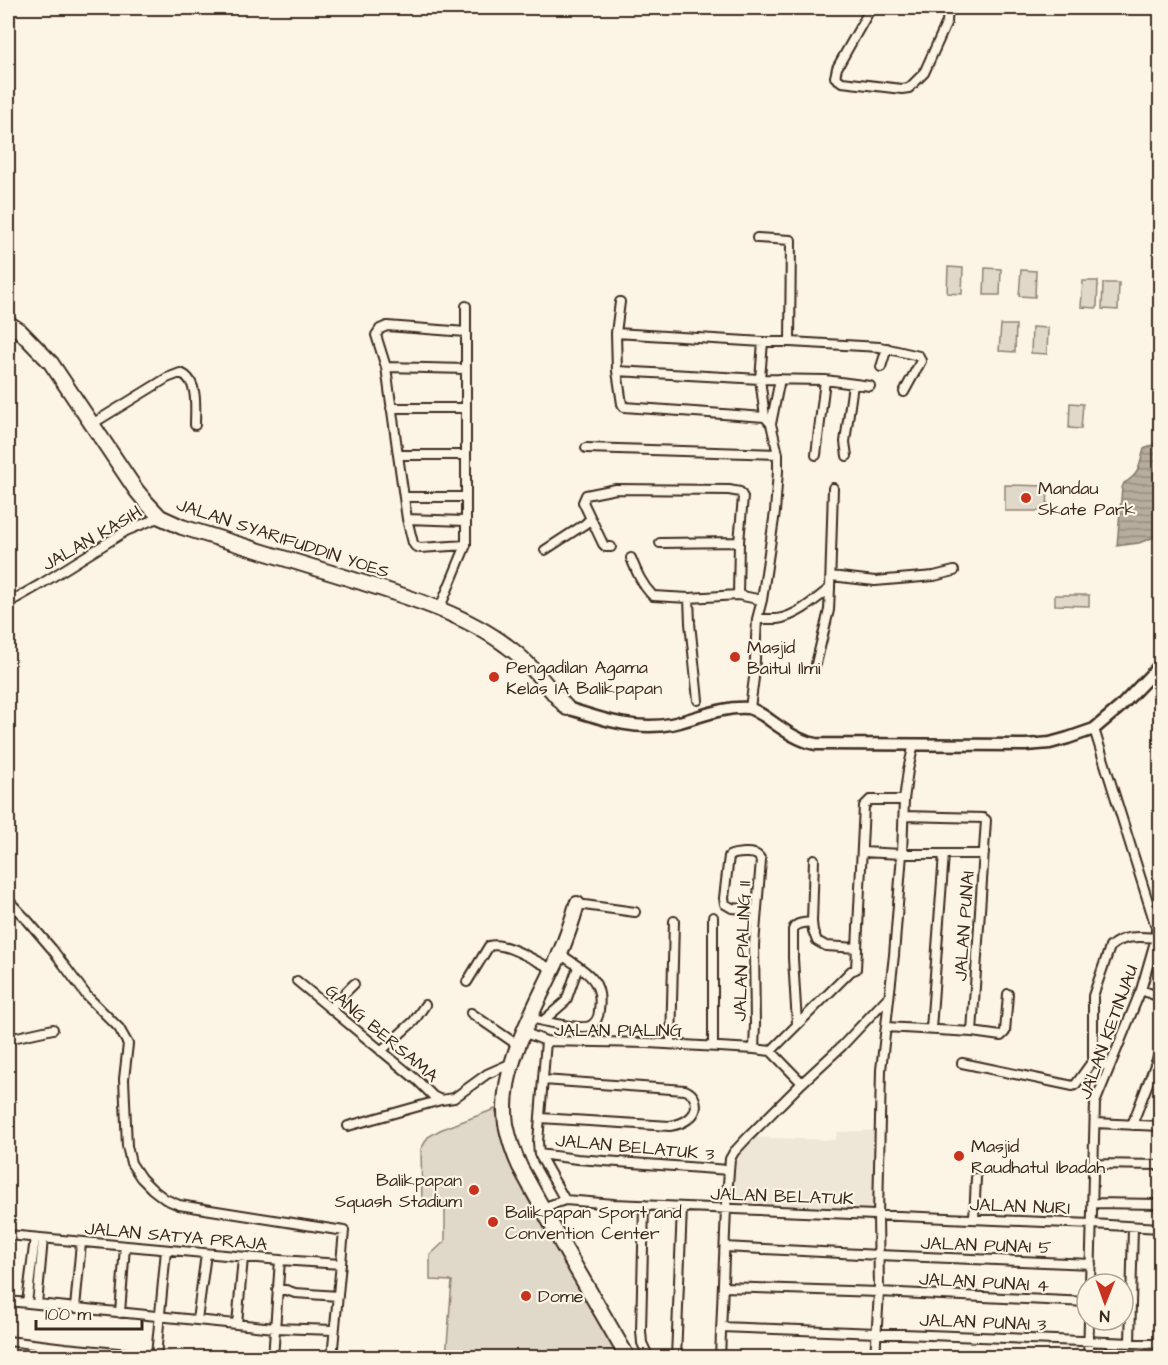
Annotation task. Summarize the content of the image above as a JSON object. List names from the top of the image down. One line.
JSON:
{"streets":{"highway":["JALAN SYARIFUDDIN YOES"],"street":["JALAN KASIH","JALAN PUNAI","JALAN PIALING II","JALAN PIALING","JALAN KETINJAU","GANG BERSAMA","JALAN BELATUK 3","JALAN BELATUK","JALAN NURI","JALAN SATYA PRAJA","JALAN PUNAI 5","JALAN PUNAI 4","JALAN PUNAI 3"]},"crossings":[["JALAN KASIH","JALAN SYARIFUDDIN YOES"],["JALAN PIALING II","JALAN PIALING"],["JALAN PIALING","JALAN BELATUK 3"],["JALAN KETINJAU","JALAN NURI"],["JALAN KETINJAU","JALAN PUNAI 5"],["JALAN BELATUK","JALAN NURI"]],"places":["Mandau Skate Park","Masjid Baitul Ilmi","Pengadilan Agama Kelas IA Balikpapan","Masjid Raudhatul Ibadah","Balikpapan Squash Stadium","Balikpapan Sport and Convention Center","Dome"],"scale_bar":"100 m","north":"bottom"}
